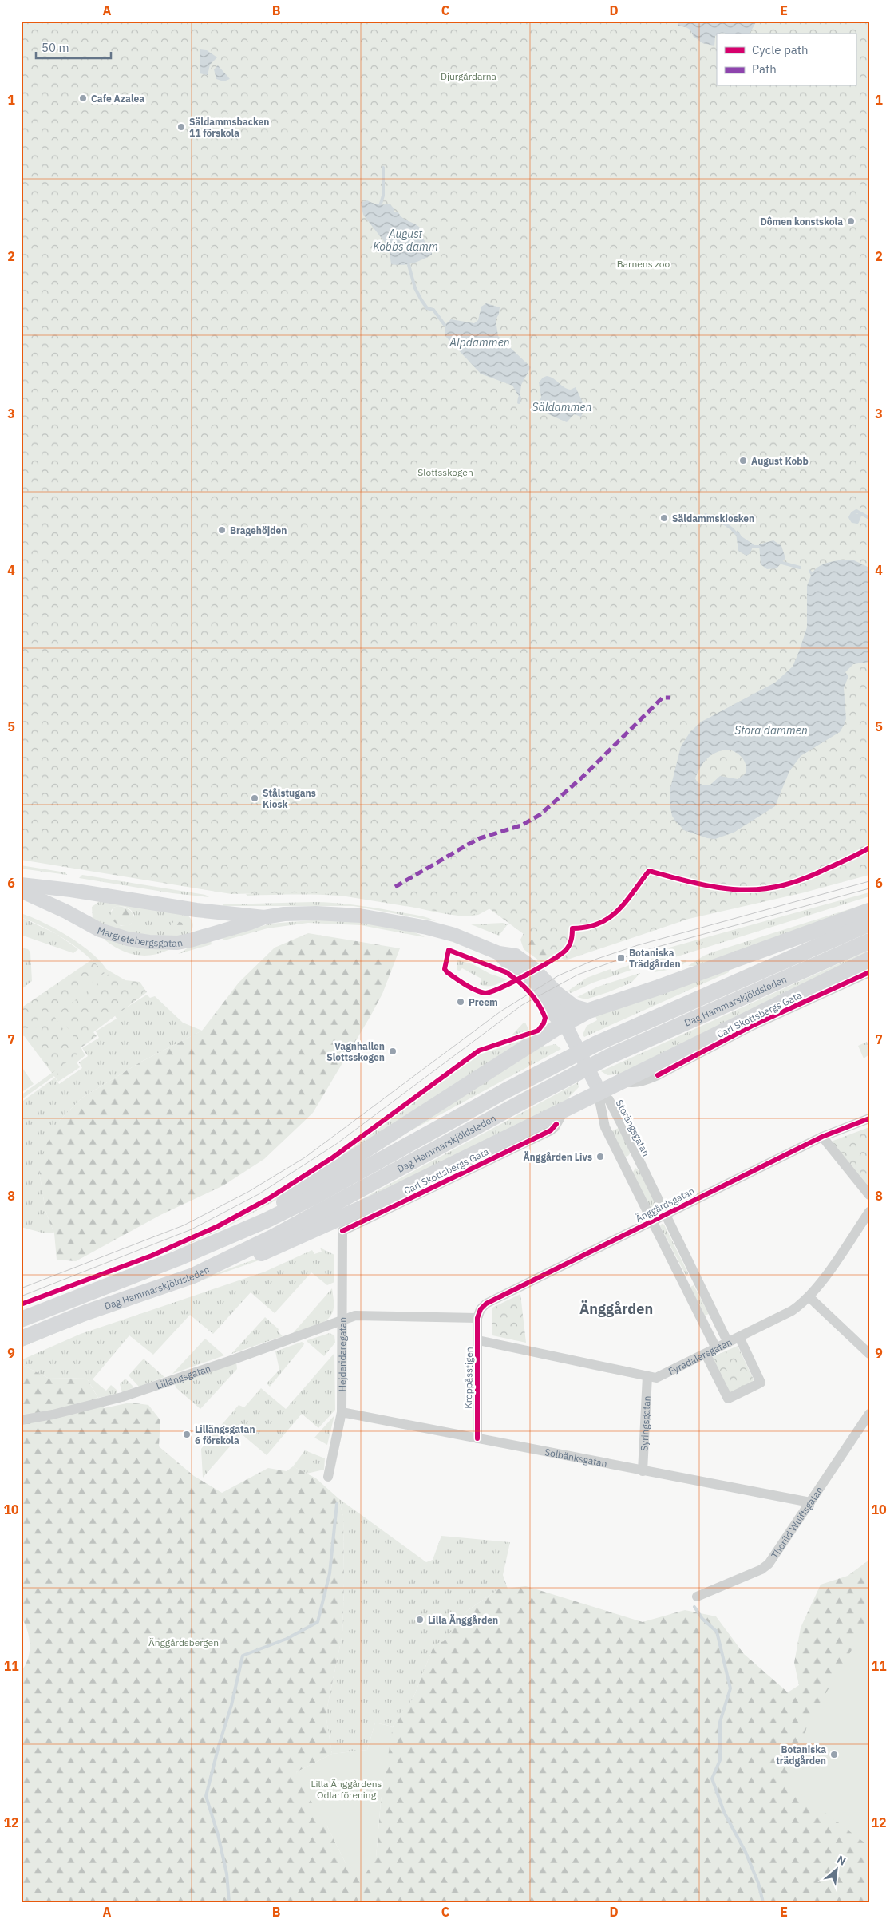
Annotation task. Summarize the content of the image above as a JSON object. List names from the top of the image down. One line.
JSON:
{"streets":{"main road":["Margretebergsgatan","Dag Hammarskjöldsleden"],"street":["Carl Skottsbergs Gata","Storängsgatan","Änggårdsgatan","Hejderidaregatan","Fyradalersgatan","Lillängsgatan","Kroppåsstigen","Syringsgatan","Solbänksgatan","Thorild Wulffsgatan"]},"crossings":[["Margretebergsgatan","Storängsgatan"],["Carl Skottsbergs Gata","Hejderidaregatan"],["Storängsgatan","Änggårdsgatan"],["Storängsgatan","Fyradalersgatan"],["Änggårdsgatan","Kroppåsstigen"],["Hejderidaregatan","Lillängsgatan"],["Hejderidaregatan","Solbänksgatan"],["Fyradalersgatan","Kroppåsstigen"],["Fyradalersgatan","Syringsgatan"],["Kroppåsstigen","Solbänksgatan"],["Syringsgatan","Solbänksgatan"],["Solbänksgatan","Thorild Wulffsgatan"]],"districts":["Änggården"],"water":["August Kobbs damm","Alpdammen","Säldammen","Stora dammen"],"parks":["Djurgårdarna","Barnens zoo","Slottsskogen","Änggårdsbergen","Lilla Änggårdens Odlarförening"],"places":{"other":["Cafe Azalea","Säldammsbacken 11 förskola","Dômen konstskola","August Kobb","Säldammskiosken","Bragehöjden","Stålstugans Kiosk","Preem","Vagnhallen Slottsskogen","Änggården Livs","Lillängsgatan 6 förskola","Lilla Änggården","Botaniska trädgården"],"transit":["Botaniska Trädgården"]},"legend":["Cycle path","Path"],"scale_bar":"50 m","north":"top right","grid":{"columns":["A","B","C","D","E"],"rows":["1","2","3","4","5","6","7","8","9","10","11","12"]}}
